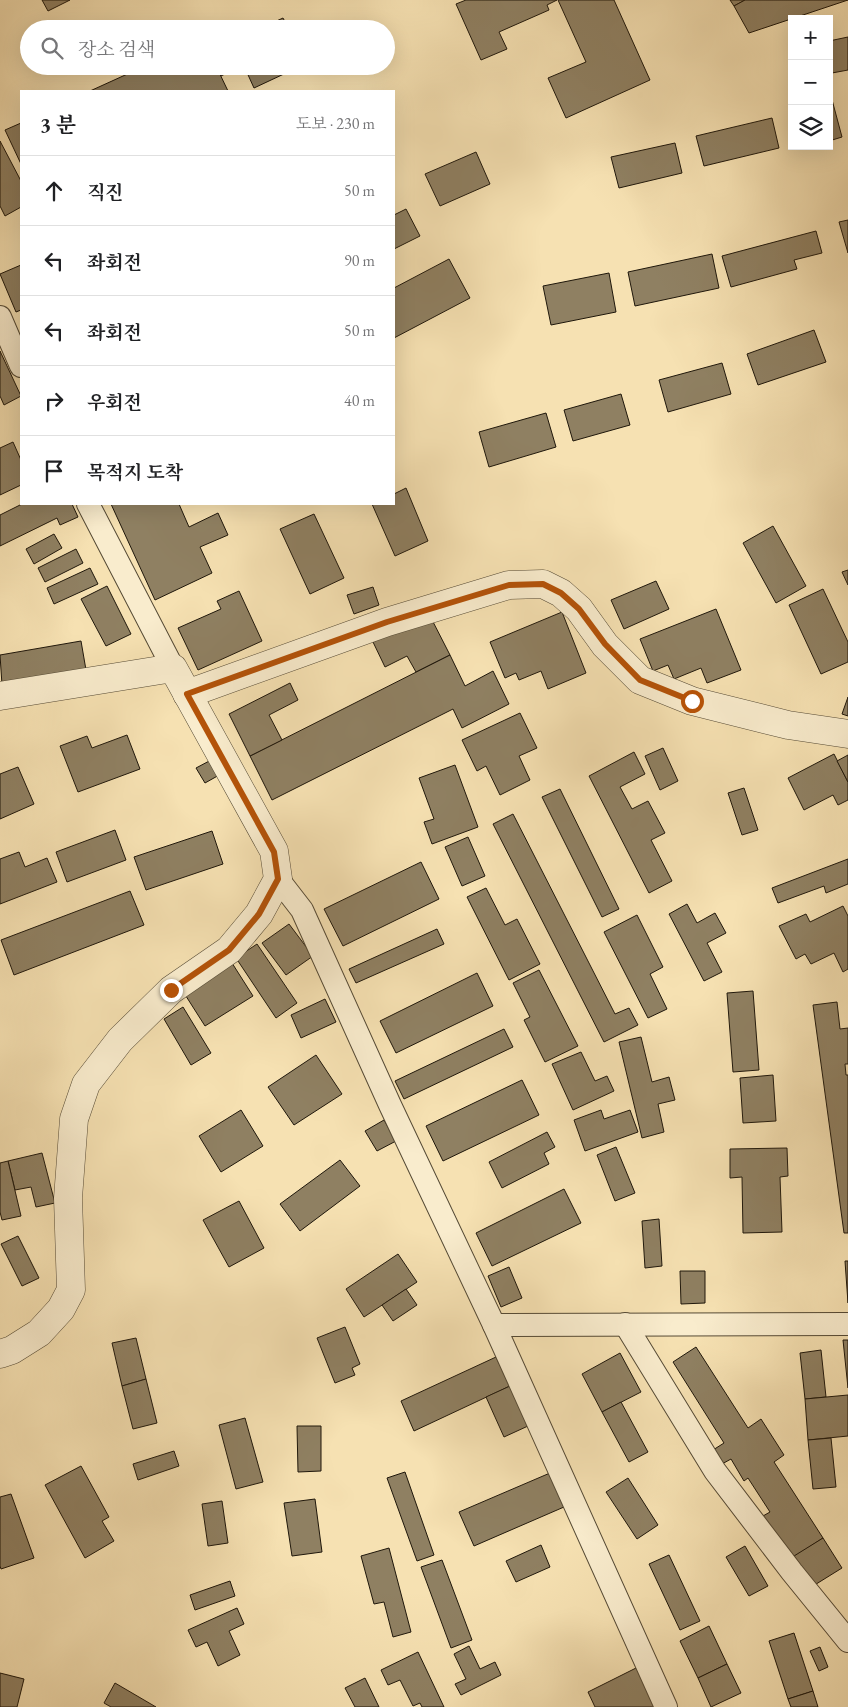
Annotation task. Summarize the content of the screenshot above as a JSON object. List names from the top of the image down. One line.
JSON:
{"page":{"map_buttons":["+","−"],"search":"장소 검색","heading":["3 분","도보 · 230 m"],"list":[["직진","50 m"],["좌회전","90 m"],["좌회전","50 m"],["우회전","40 m"],"목적지 도착"]}}
